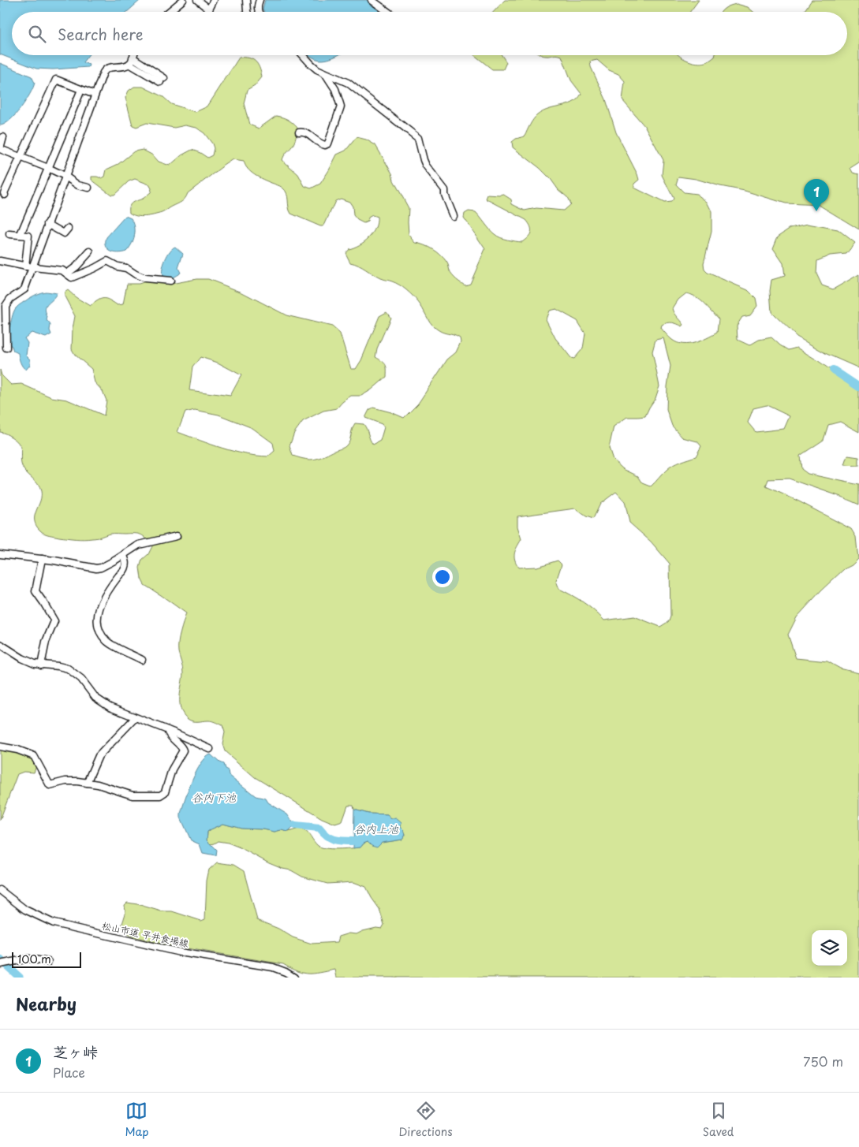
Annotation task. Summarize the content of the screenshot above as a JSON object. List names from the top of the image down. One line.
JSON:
{"streets":{"street":["松山市道 平井食場線"]},"water":["谷内下池","谷内上池"],"scale_bar":"100 m","page":{"search":"Search here","pins":"1","scale":"100 m","heading":"Nearby","list":[{"mark":"1","name":"芝ヶ峠","note":"Place","value":"750 m"}],"nav":["Map","Directions","Saved"]}}
